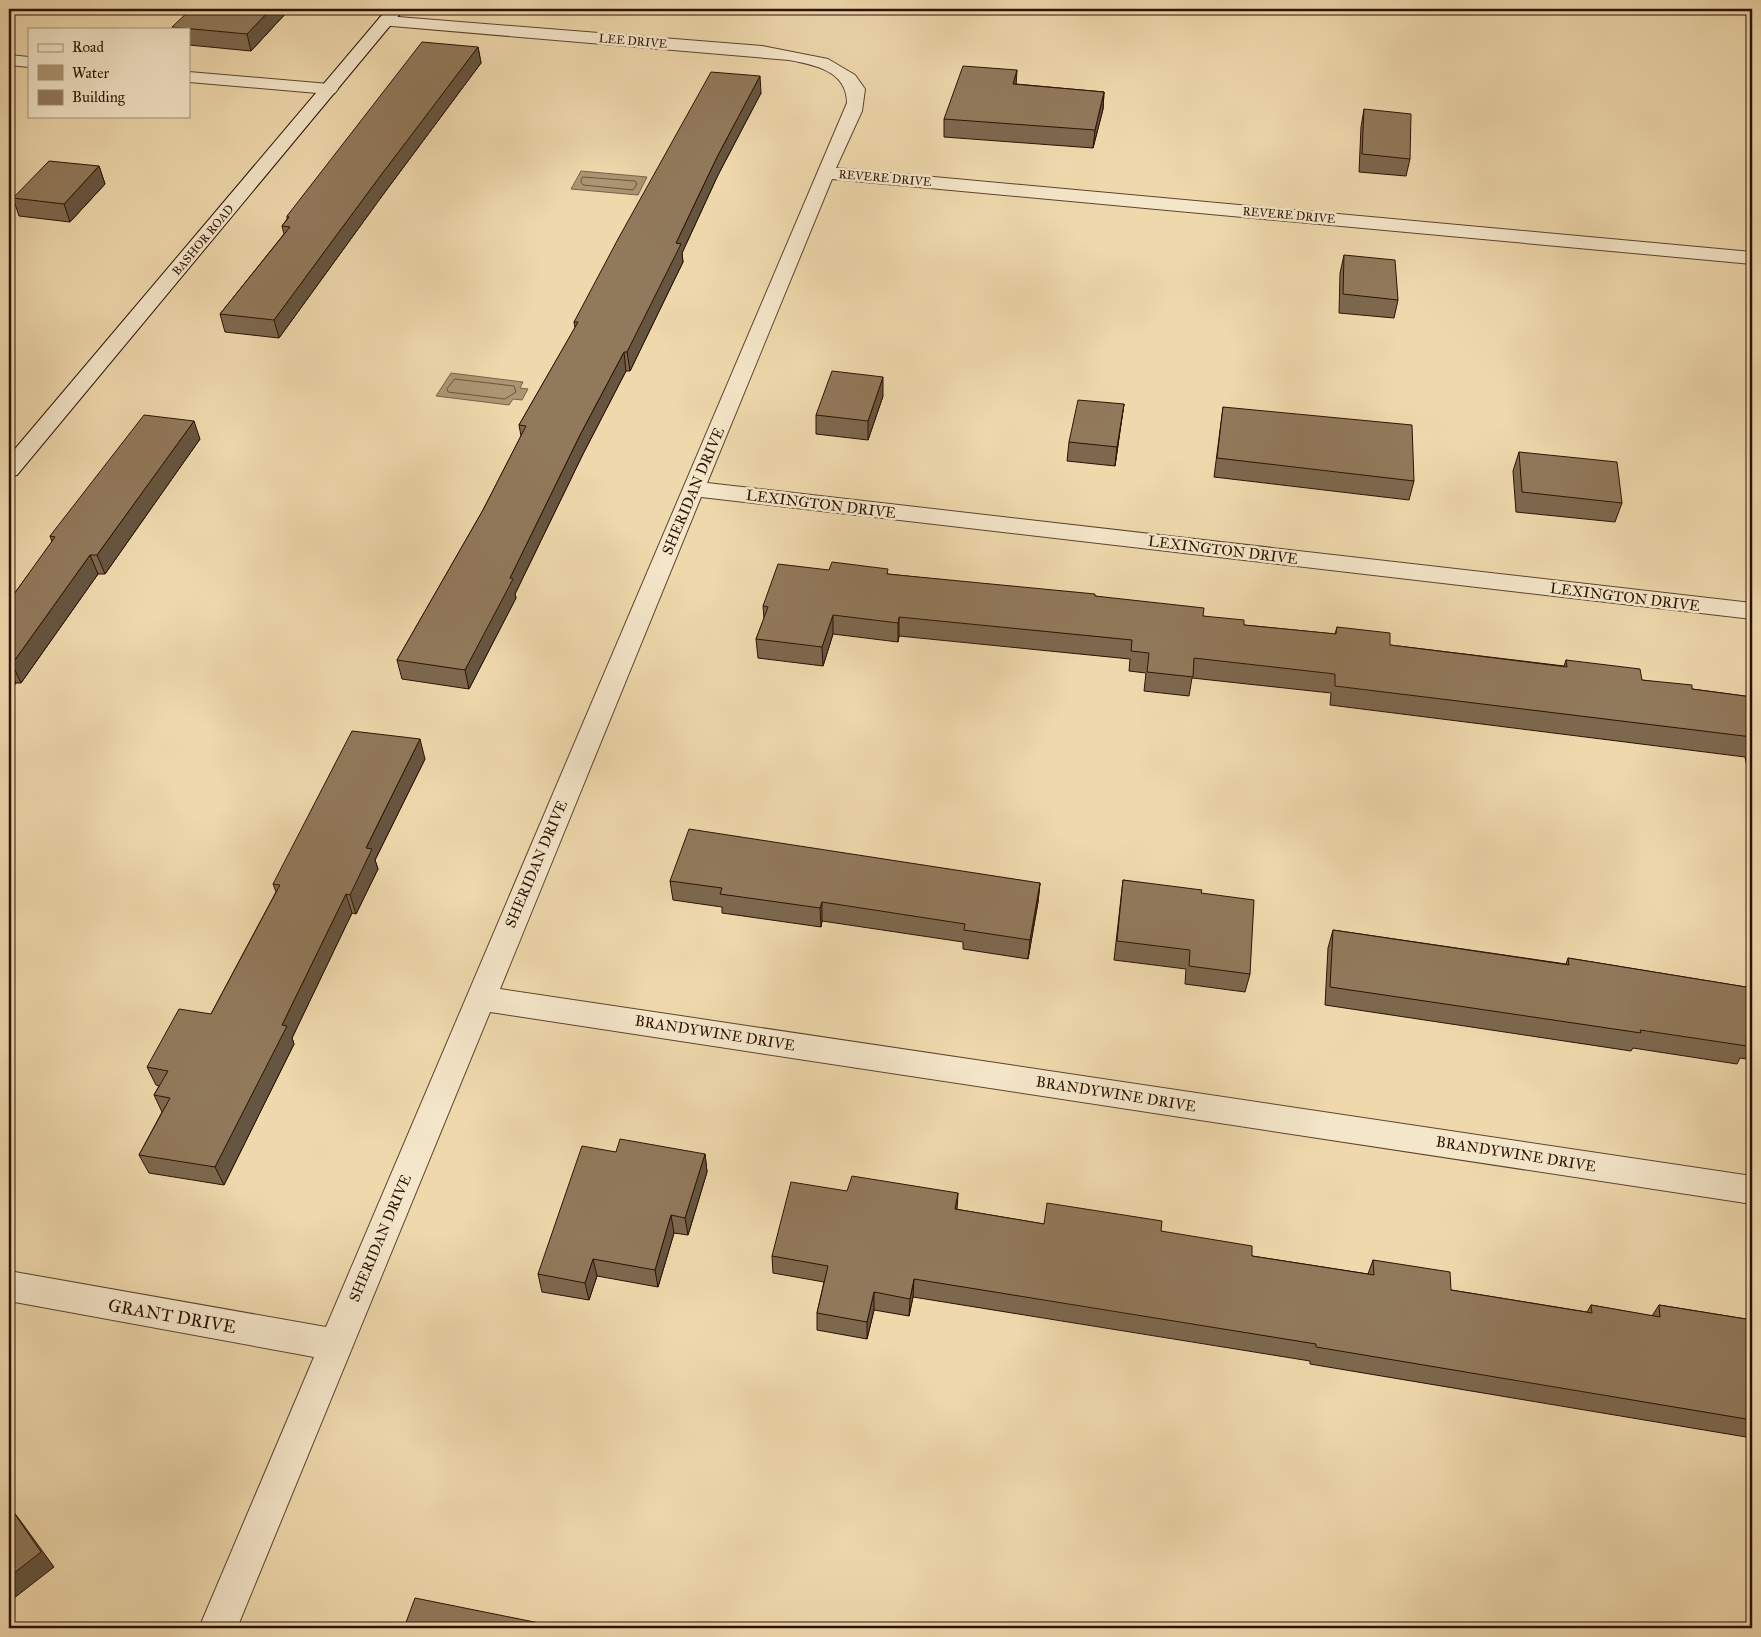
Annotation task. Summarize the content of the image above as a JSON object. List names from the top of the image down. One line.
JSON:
{"streets":{"street":["LEE DRIVE","REVERE DRIVE","BASHOR ROAD","SHERIDAN DRIVE","LEXINGTON DRIVE","BRANDYWINE DRIVE","GRANT DRIVE"]},"crossings":[["LEE DRIVE","BASHOR ROAD"],["LEE DRIVE","SHERIDAN DRIVE"],["REVERE DRIVE","SHERIDAN DRIVE"],["SHERIDAN DRIVE","LEXINGTON DRIVE"],["SHERIDAN DRIVE","BRANDYWINE DRIVE"],["SHERIDAN DRIVE","GRANT DRIVE"]],"legend":["Road","Water","Building"]}
